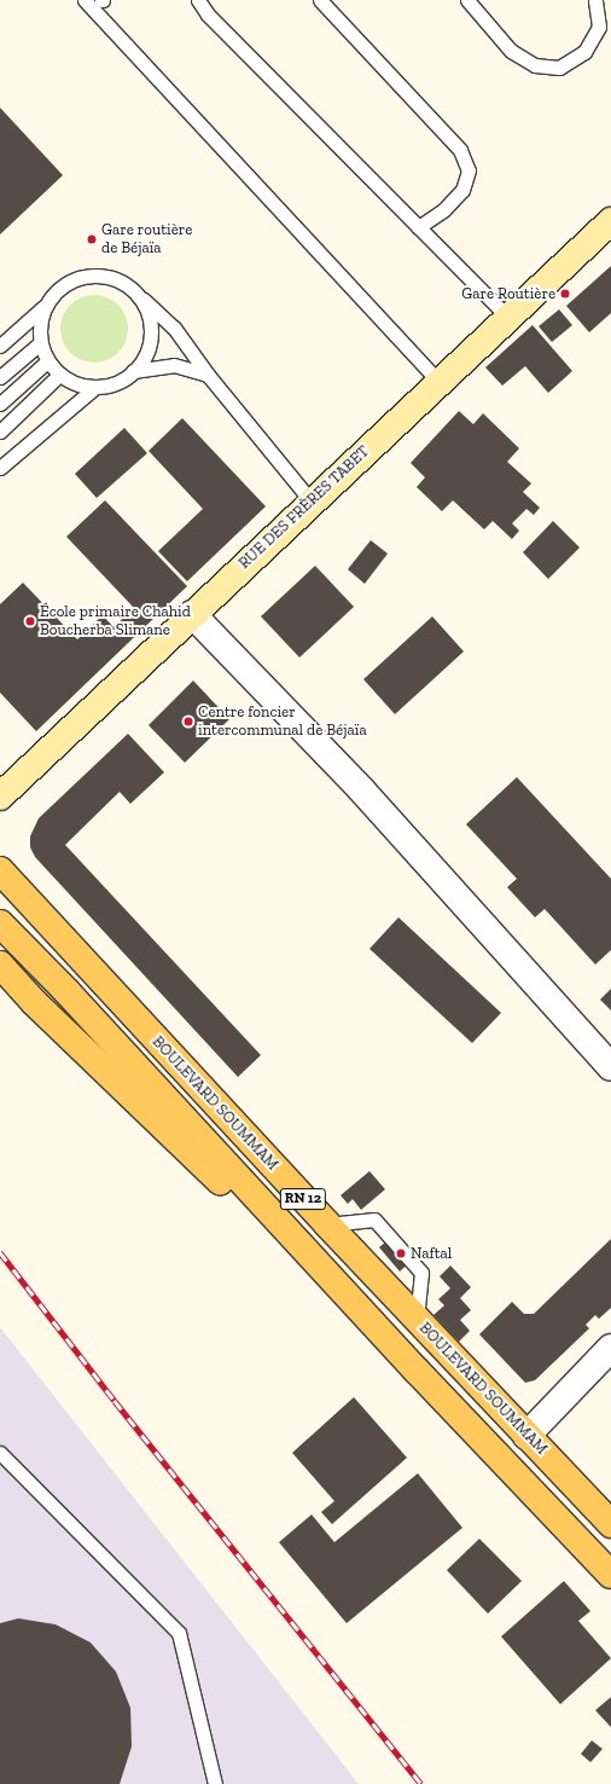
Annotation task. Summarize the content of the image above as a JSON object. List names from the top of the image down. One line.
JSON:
{"streets":{"main road":["BOULEVARD SOUMMAM","RN 12"],"street":["RUE DES FRÈRES TABET"]},"places":["Gare routière de Béjaïa","Gare Routière","École primaire Chahid Boucherba Slimane","Centre foncier intercommunal de Béjaïa","Naftal"]}
